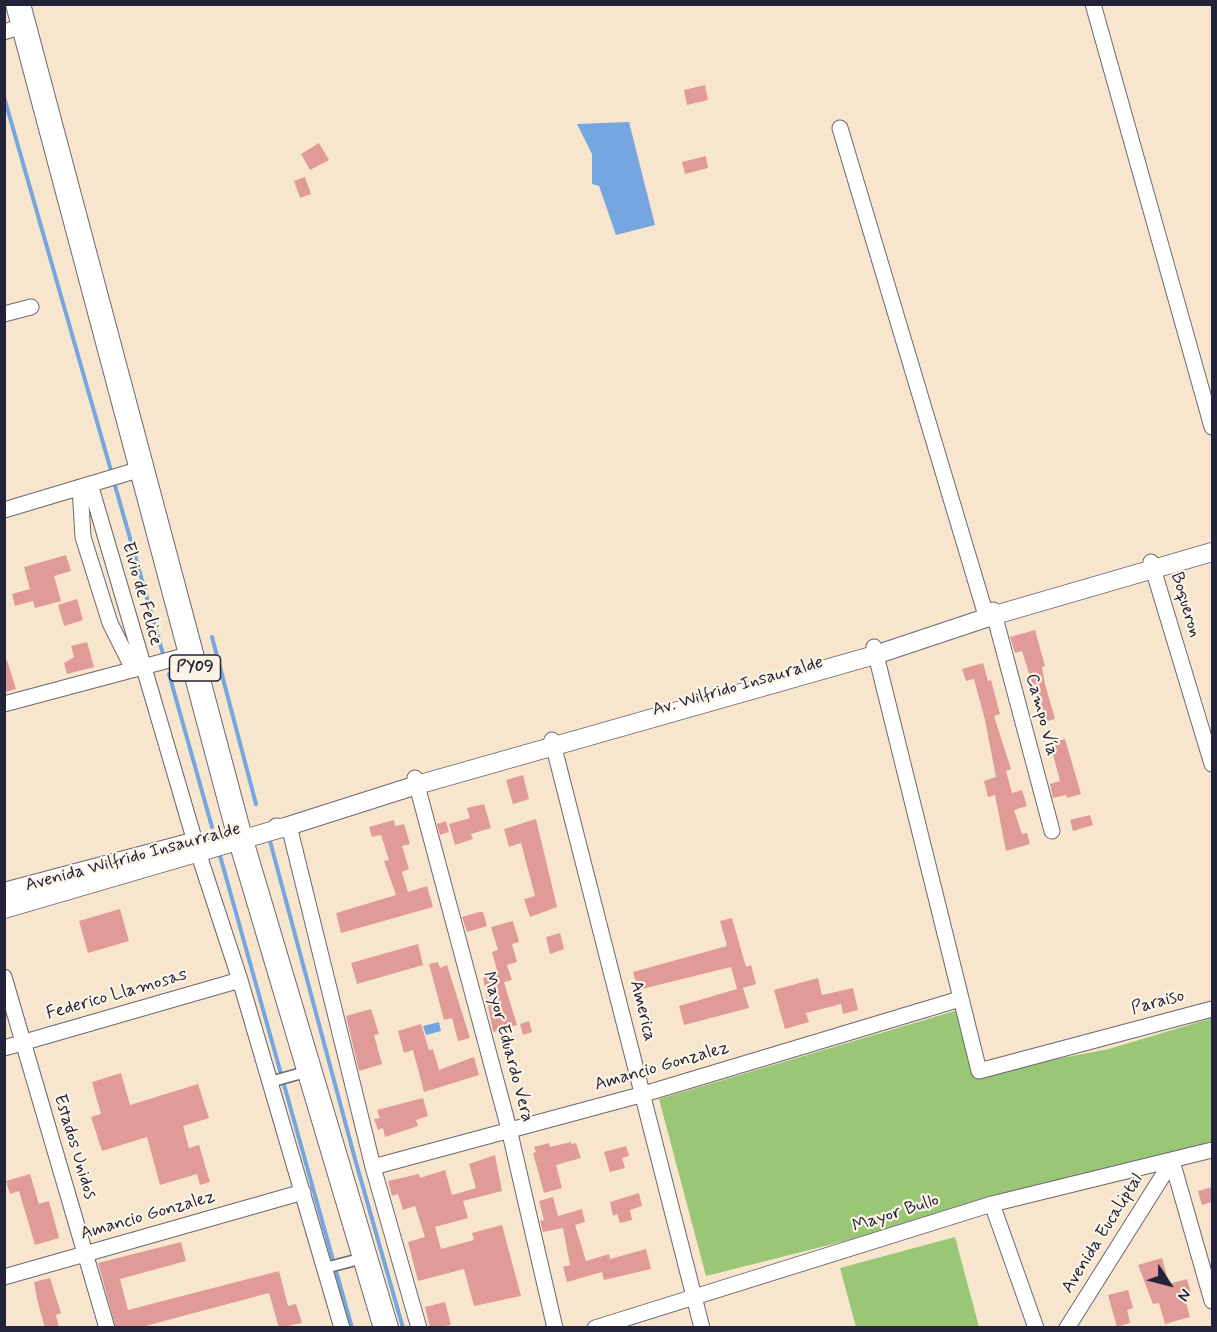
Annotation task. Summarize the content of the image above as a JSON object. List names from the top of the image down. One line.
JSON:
{"streets":{"highway":["PY09"],"street":["Elvio de Felice","Boqueron","Av. Wilfrido Insauralde","Campo Vía","Avenida Wilfrido Insaurralde","Federico Llamosas","Paraiso","America","Mayor Eduardo Vera","Amancio Gonzalez","Estados Unidos","Mayor Bullo","Avenida Eucaliptal"]},"crossings":[["Elvio de Felice","PY09"],["Elvio de Felice","Avenida Wilfrido Insaurralde"],["Elvio de Felice","Federico Llamosas"],["Elvio de Felice","Amancio Gonzalez"],["Boqueron","Av. Wilfrido Insauralde"],["PY09","Avenida Wilfrido Insaurralde"],["Av. Wilfrido Insauralde","Campo Vía"],["Av. Wilfrido Insauralde","Avenida Wilfrido Insaurralde"],["Av. Wilfrido Insauralde","America"],["Av. Wilfrido Insauralde","Mayor Eduardo Vera"],["Federico Llamosas","Estados Unidos"],["Paraiso","Amancio Gonzalez"],["America","Amancio Gonzalez"],["America","Mayor Bullo"],["Mayor Eduardo Vera","Amancio Gonzalez"],["Amancio Gonzalez","Estados Unidos"],["Mayor Bullo","Avenida Eucaliptal"]],"north":"bottom right"}
